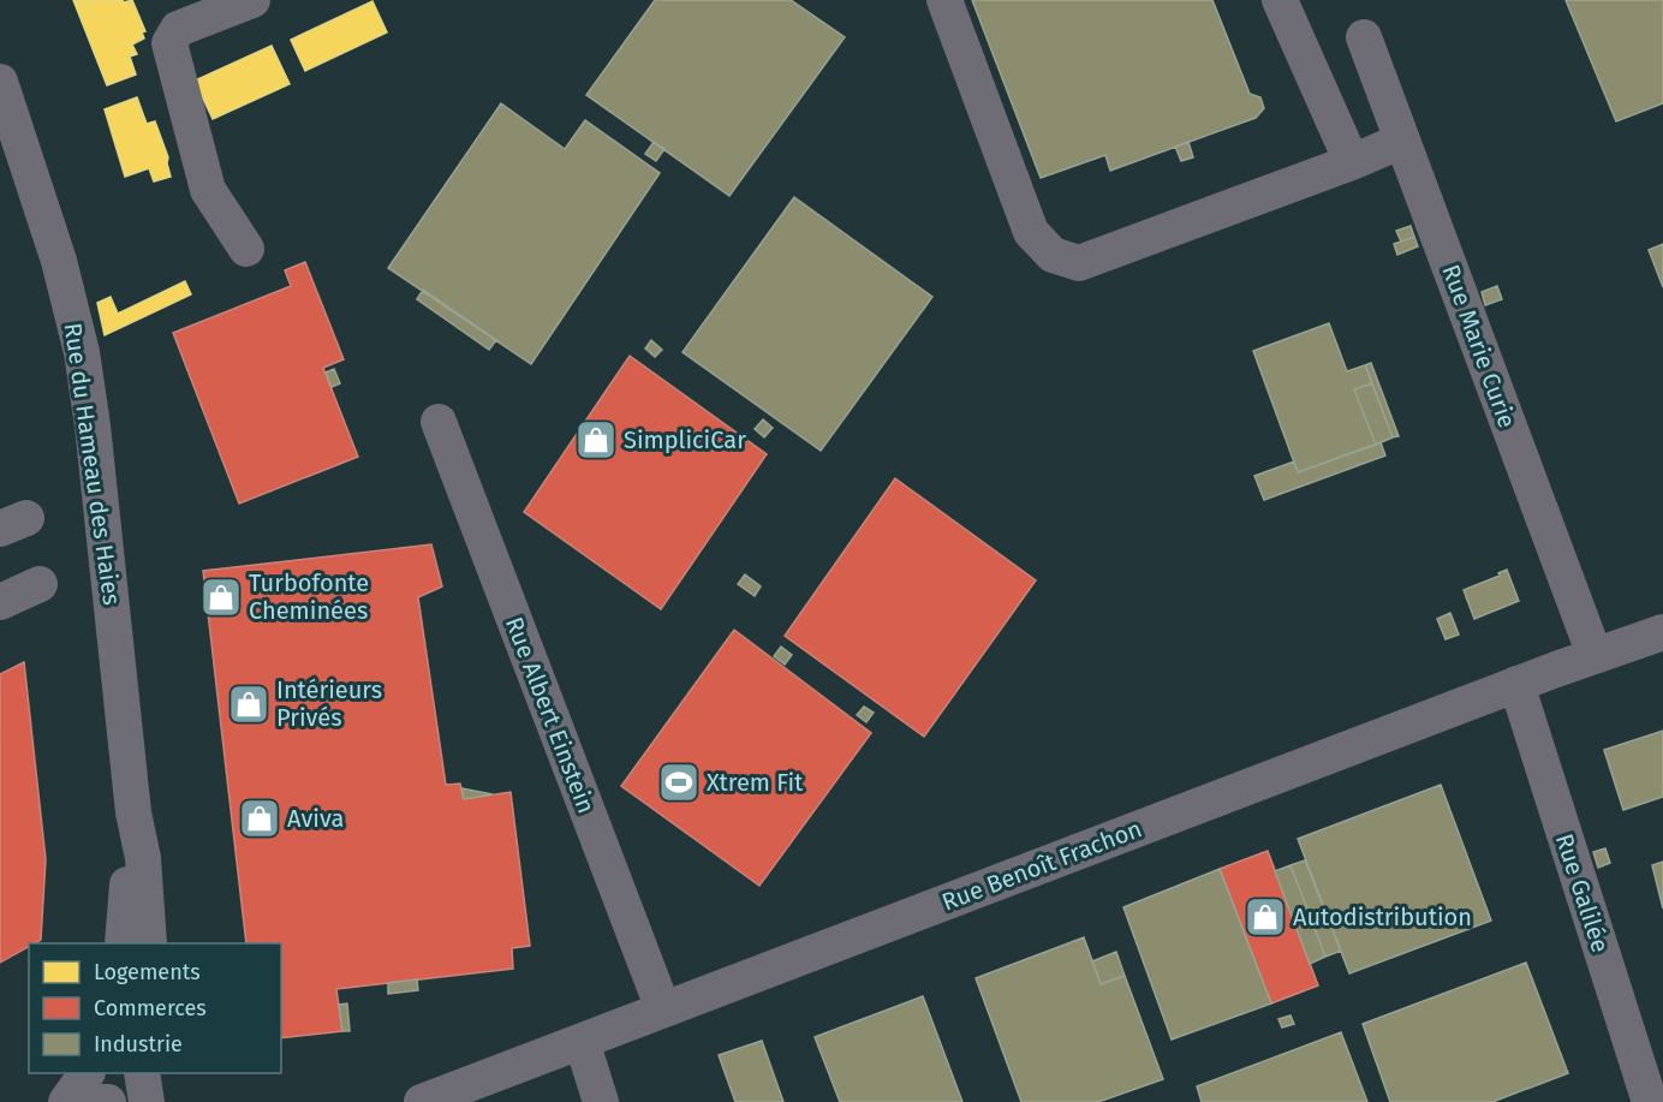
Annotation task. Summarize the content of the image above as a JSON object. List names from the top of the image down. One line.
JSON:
{"streets":{"street":["Rue Marie Curie","Rue du Hameau des Haies","Rue Albert Einstein","Rue Benoît Frachon","Rue Galilée"]},"crossings":[["Rue Marie Curie","Rue Benoît Frachon"],["Rue Albert Einstein","Rue Benoît Frachon"],["Rue Benoît Frachon","Rue Galilée"]],"places":{"shop":["SimpliciCar","Turbofonte Cheminées","Intérieurs Privés","Aviva","Autodistribution"],"sports":["Xtrem Fit"]},"legend":["Logements","Commerces","Industrie"]}
